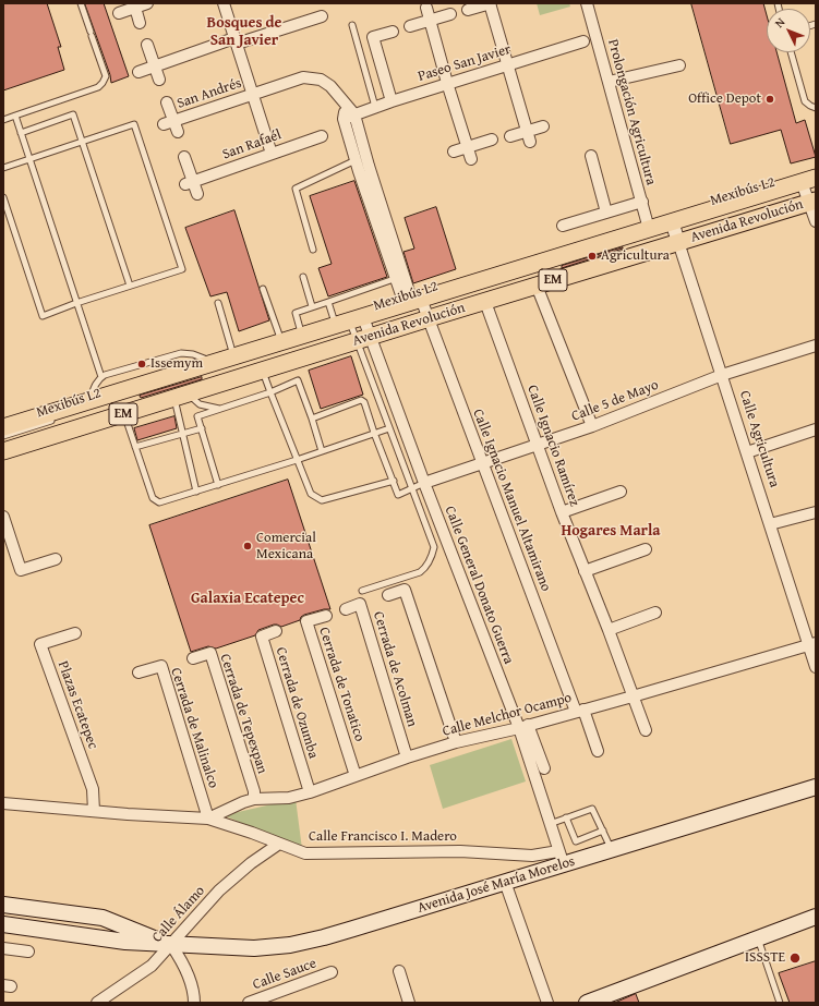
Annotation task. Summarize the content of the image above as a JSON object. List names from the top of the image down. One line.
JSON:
{"streets":{"main road":["Avenida Revolución","EM","Avenida José María Morelos"],"street":["Paseo San Javier","San Andrés","Prolongación Agricultura","San Rafaél","Calle 5 de Mayo","Calle Agricultura","Calle Ignacio Ramírez","Calle Ignacio Manuel Altamirano","Calle General Donato Guerra","Cerrada de Acolman","Cerrada de Tonatico","Cerrada de Ozumba","Plazas Ecatepec","Cerrada de Tepexpan","Calle Melchor Ocampo","Cerrada de Malinalco","Calle Francisco I. Madero","Calle Álamo","Calle Sauce"],"lane":["Mexibús L2"]},"crossings":[["Prolongación Agricultura","Avenida Revolución"],["Mexibús L2","Avenida Revolución"],["Mexibús L2","Calle Agricultura"],["Mexibús L2","Calle Ignacio Manuel Altamirano"],["Mexibús L2","Calle General Donato Guerra"],["Avenida Revolución","Calle Agricultura"],["Avenida Revolución","Calle Ignacio Ramírez"],["Avenida Revolución","Calle Ignacio Manuel Altamirano"],["Avenida Revolución","Calle General Donato Guerra"],["Calle 5 de Mayo","Calle Agricultura"],["Calle 5 de Mayo","Calle Ignacio Ramírez"],["Calle 5 de Mayo","Calle Ignacio Manuel Altamirano"],["Calle 5 de Mayo","Calle General Donato Guerra"],["Calle Agricultura","Calle Melchor Ocampo"],["Calle Ignacio Ramírez","Calle Melchor Ocampo"],["Calle Ignacio Manuel Altamirano","Calle Melchor Ocampo"],["Calle General Donato Guerra","Calle Melchor Ocampo"],["Calle General Donato Guerra","Calle Francisco I. Madero"],["Calle General Donato Guerra","Avenida José María Morelos"],["Cerrada de Acolman","Calle Melchor Ocampo"],["Cerrada de Tonatico","Calle Melchor Ocampo"],["Cerrada de Ozumba","Calle Melchor Ocampo"],["Plazas Ecatepec","Calle Francisco I. Madero"],["Cerrada de Tepexpan","Calle Melchor Ocampo"],["Calle Melchor Ocampo","Cerrada de Malinalco"],["Calle Melchor Ocampo","Calle Francisco I. Madero"],["Cerrada de Malinalco","Calle Francisco I. Madero"],["Calle Francisco I. Madero","Calle Álamo"],["Avenida José María Morelos","Calle Álamo"]],"districts":["Bosques de San Javier","Hogares Marla","Galaxia Ecatepec"],"places":["Office Depot","Agricultura","Issemym","Comercial Mexicana","ISSSTE"],"north":"top left"}
